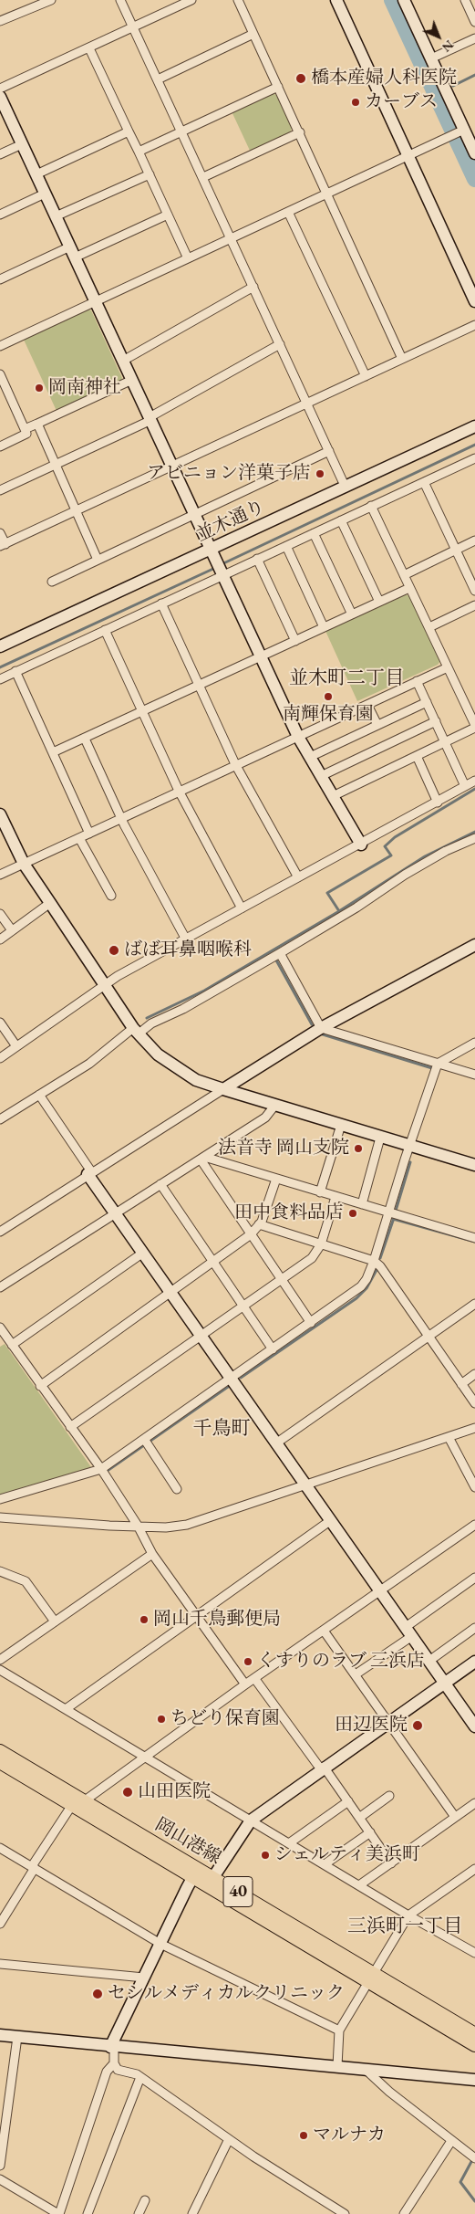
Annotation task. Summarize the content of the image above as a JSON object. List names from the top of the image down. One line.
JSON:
{"streets":{"main road":["岡山港線","40"],"street":["並木通り"]},"districts":["並木町二丁目","千鳥町","三浜町一丁目"],"places":["橋本産婦人科医院","カーブス","岡南神社","アビニョン洋菓子店","南輝保育園","ばば耳鼻咽喉科","法音寺 岡山支院","田中食料品店","岡山千鳥郵便局","くすりのラブ 三浜店","ちどり保育園","田辺医院","山田医院","シェルティ美浜町","セシルメディカルクリニック","マルナカ"],"north":"bottom right"}
